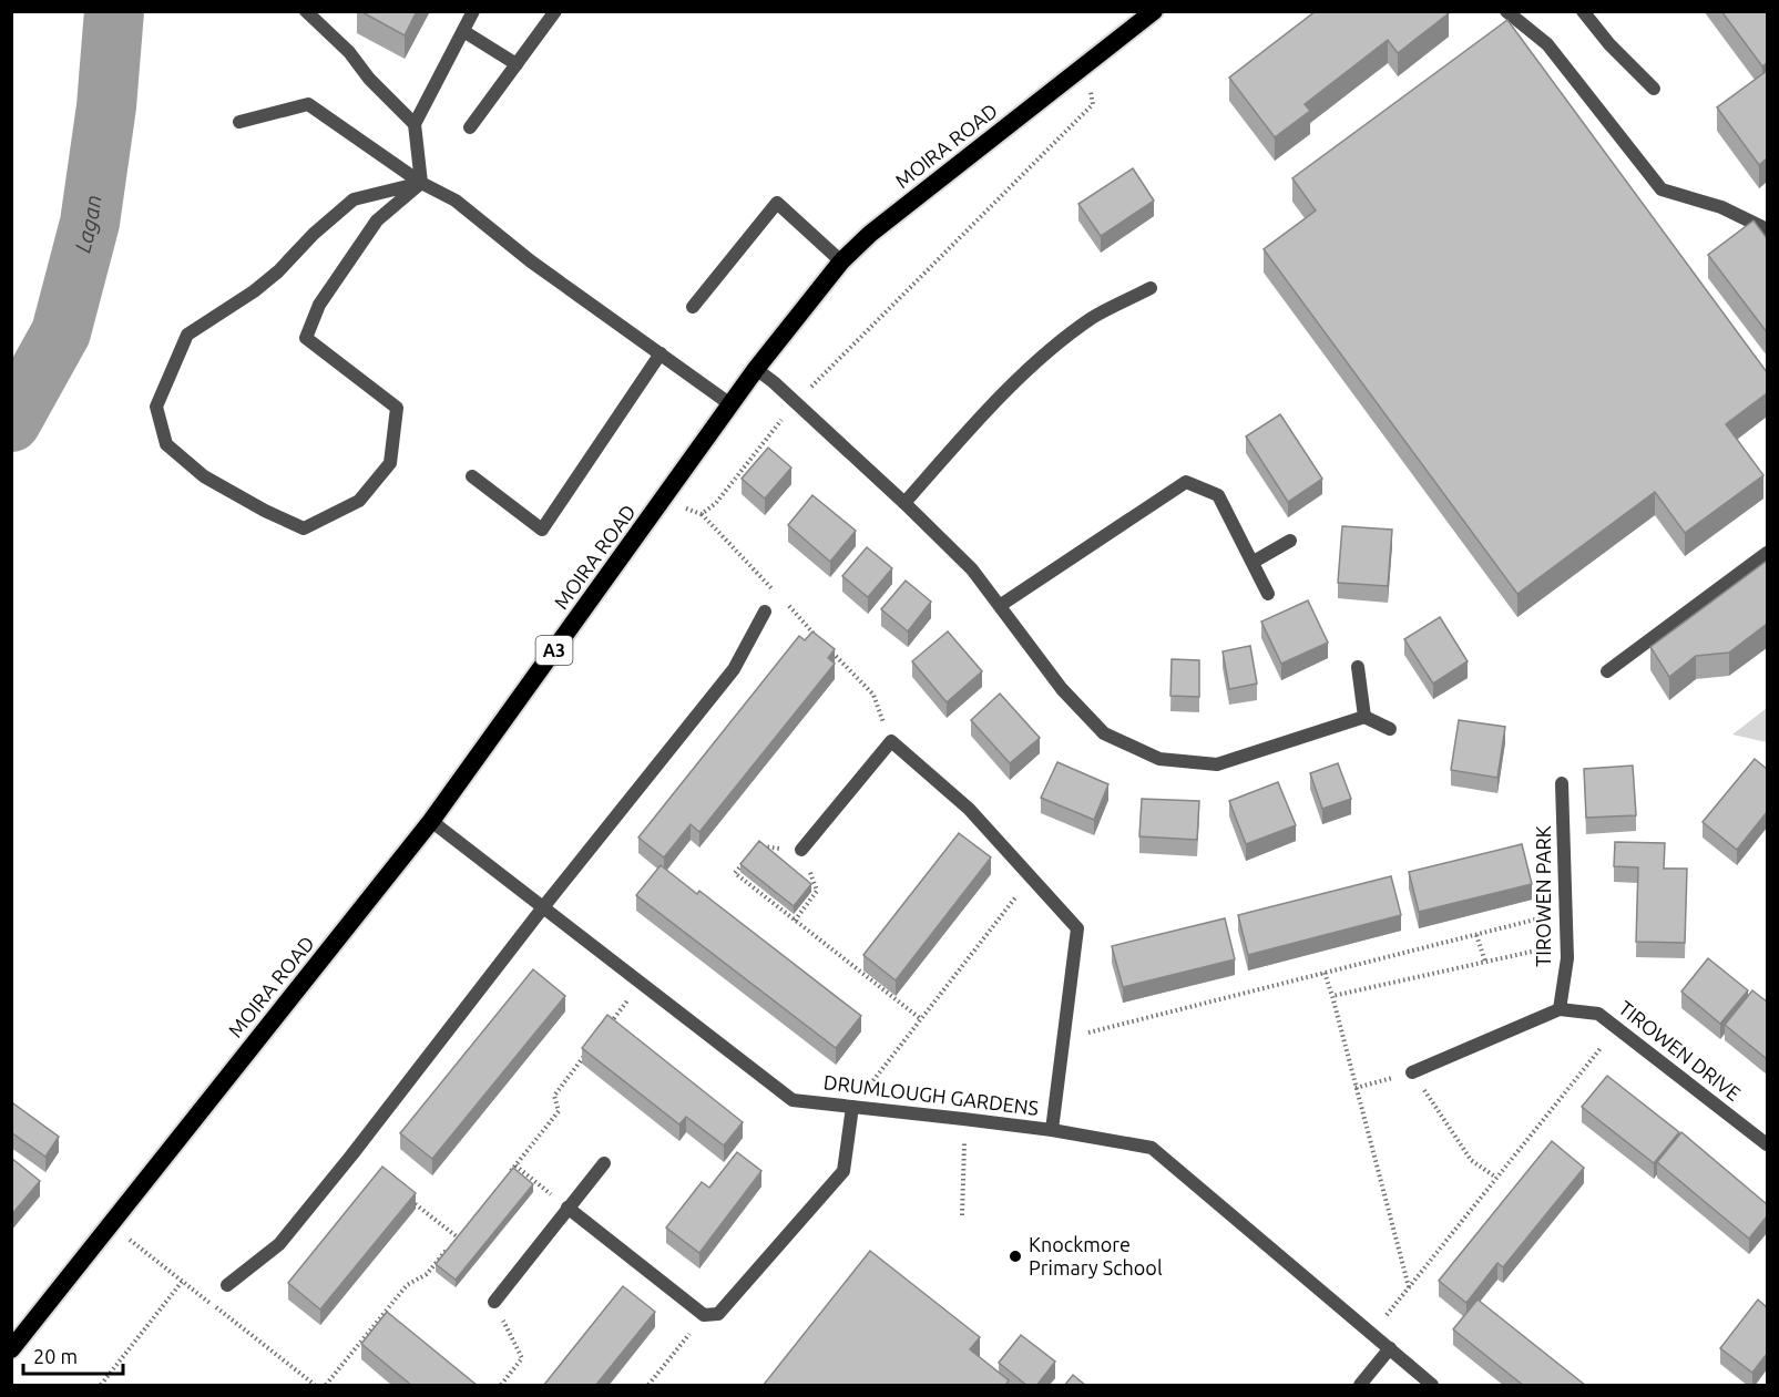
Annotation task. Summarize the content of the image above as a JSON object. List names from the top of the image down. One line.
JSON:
{"streets":{"highway":["MOIRA ROAD","A3"],"street":["TIROWEN PARK","TIROWEN DRIVE","DRUMLOUGH GARDENS"]},"crossings":[["MOIRA ROAD","DRUMLOUGH GARDENS"],["TIROWEN PARK","TIROWEN DRIVE"]],"water":["Lagan"],"places":["Knockmore Primary School"],"scale_bar":"20 m"}
